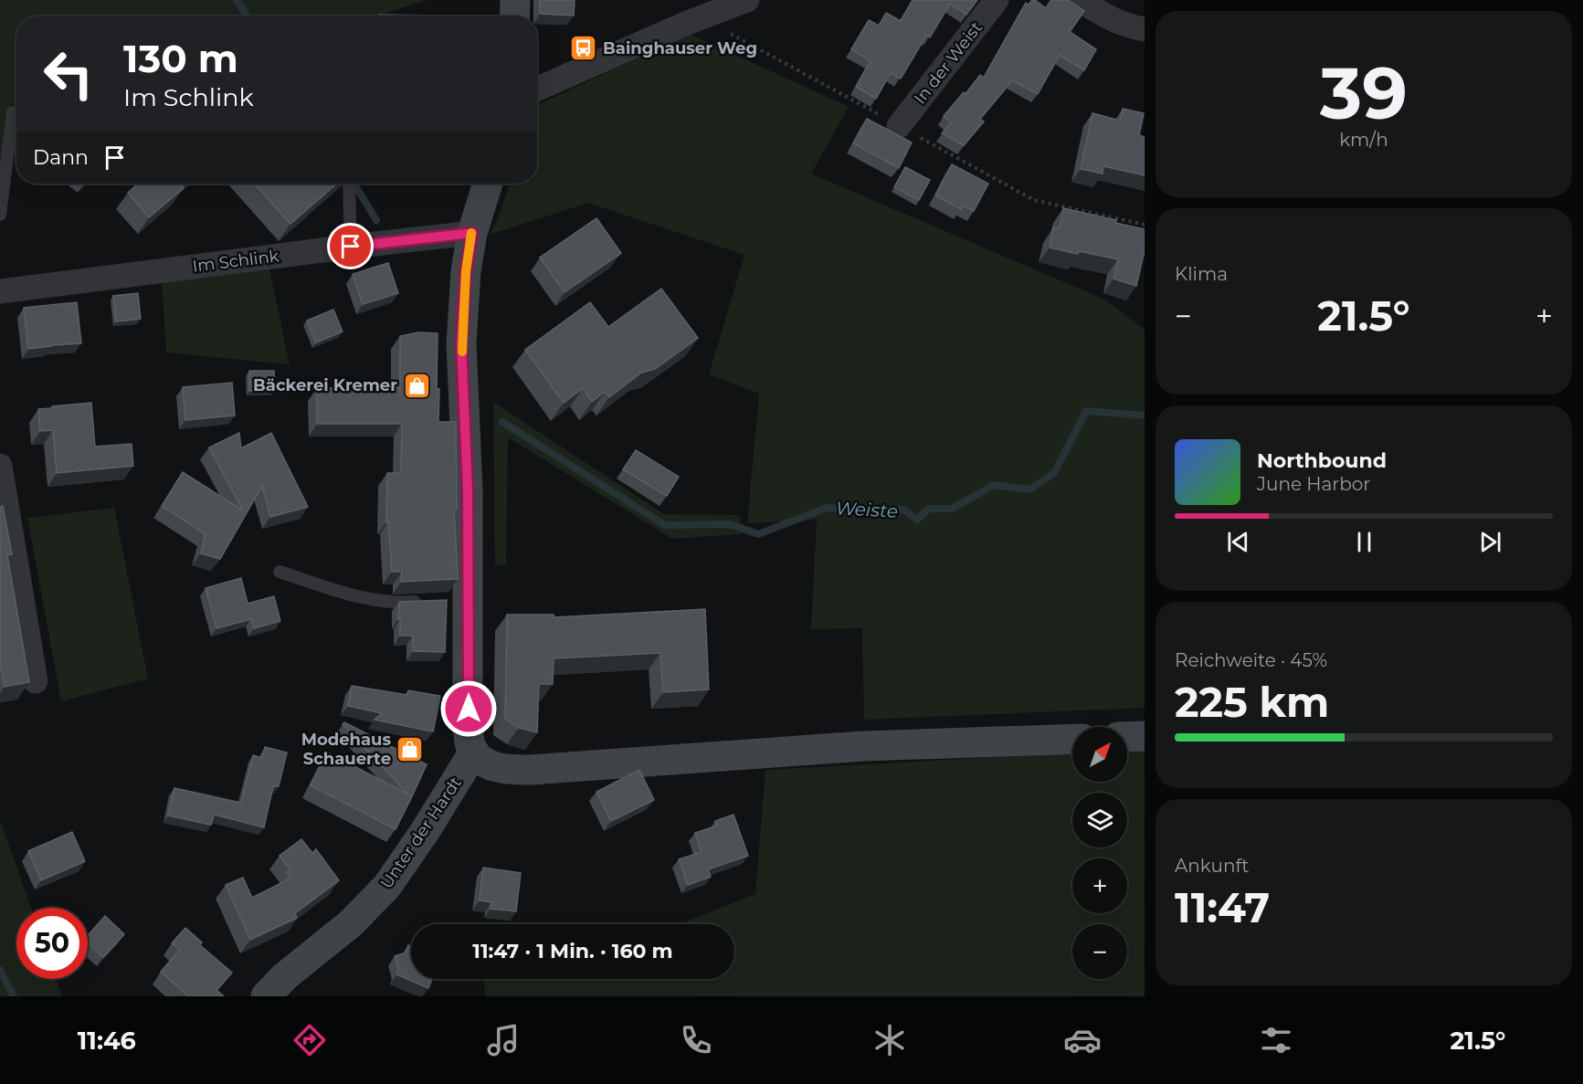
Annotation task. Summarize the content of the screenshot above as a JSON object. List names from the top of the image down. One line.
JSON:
{"streets":{"main road":["Unter der Hardt"],"street":["In der Weist","Im Schlink"]},"water":["Weiste"],"places":{"bus stop":["Bainghauser Weg"],"shop":["Bäckerei Kremer","Modehaus Schauerte"]},"north":"top right","page":{"tile":[["39","km/h"],"Klima",["Reichweite · 45%","225 km"],["Ankunft","11:47"]],"turn":["130 m","Im Schlink"],"then":"Dann","heat":["−","21.5°","+"],"song":["Northbound","June Harbor"],"map_buttons":["+","−"],"limit":"50","trip":"11:47 · 1 Min. · 160 m","tabs":["11:46","21.5°"]}}
